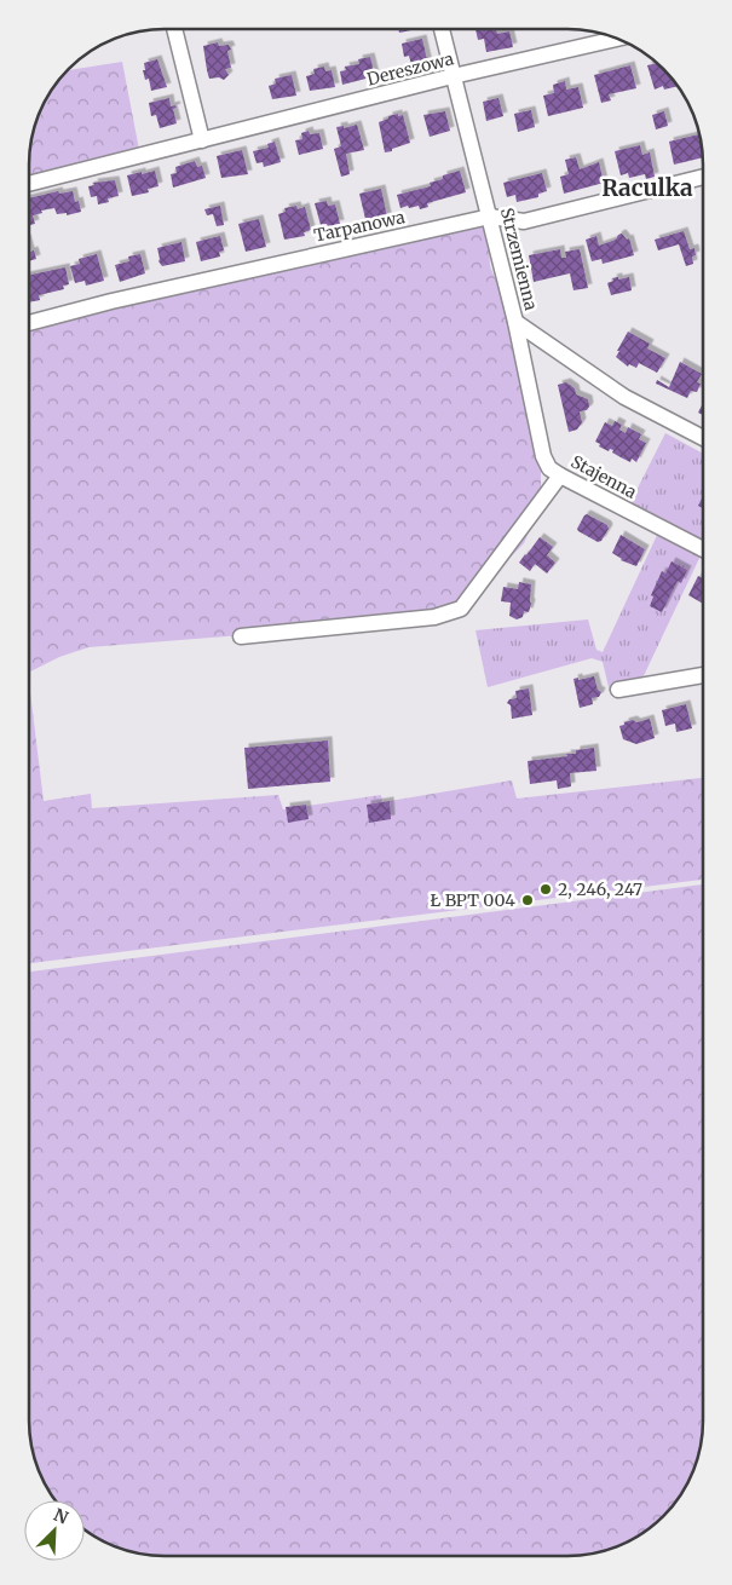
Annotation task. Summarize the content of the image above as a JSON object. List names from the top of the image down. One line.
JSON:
{"streets":{"street":["Dereszowa","Tarpanowa","Strzemienna","Stajenna"]},"crossings":[["Dereszowa","Strzemienna"],["Tarpanowa","Strzemienna"],["Strzemienna","Stajenna"]],"districts":["Raculka"],"places":["2, 246, 247","Ł BPT 004"],"north":"top right"}
